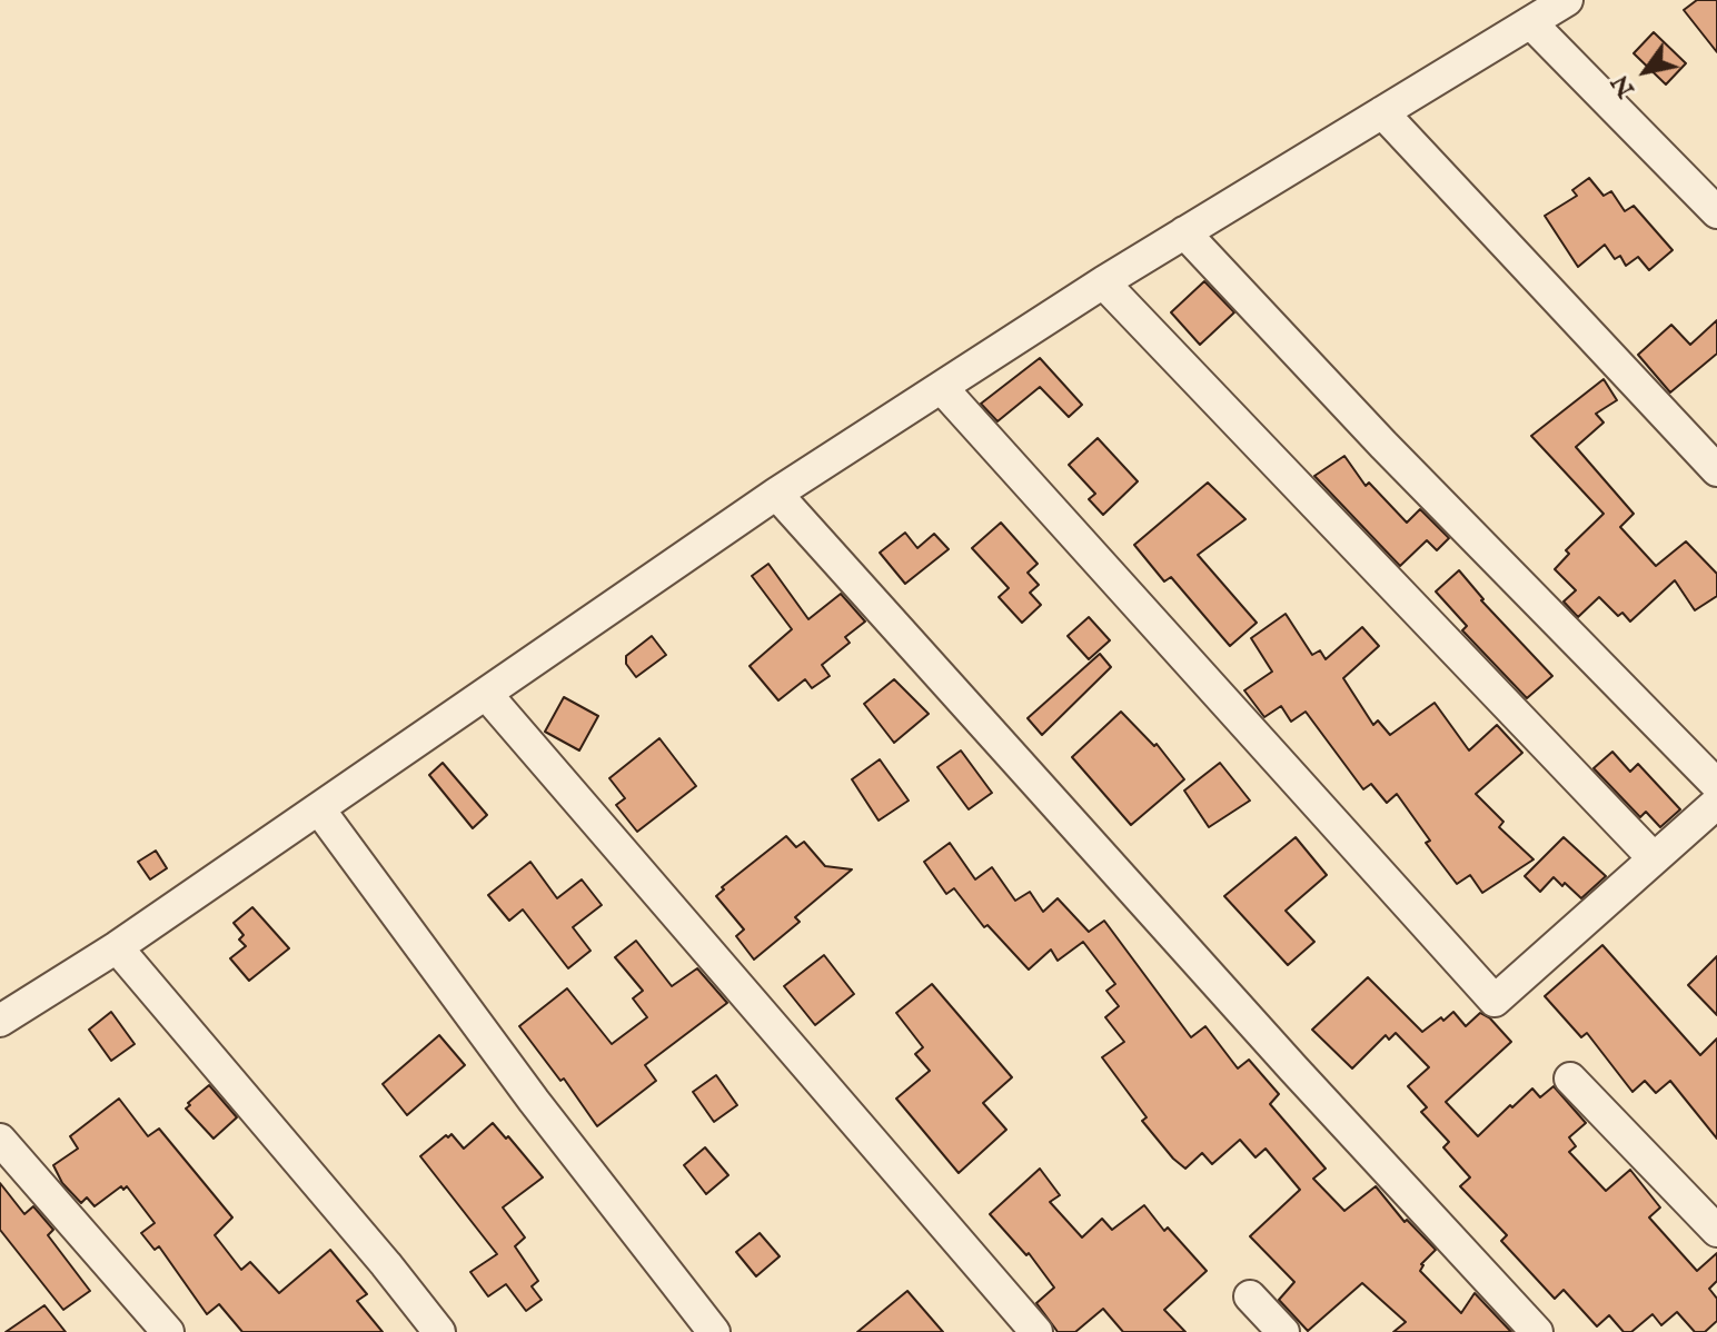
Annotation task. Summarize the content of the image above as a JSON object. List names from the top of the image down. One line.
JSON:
{"north":"bottom left"}
